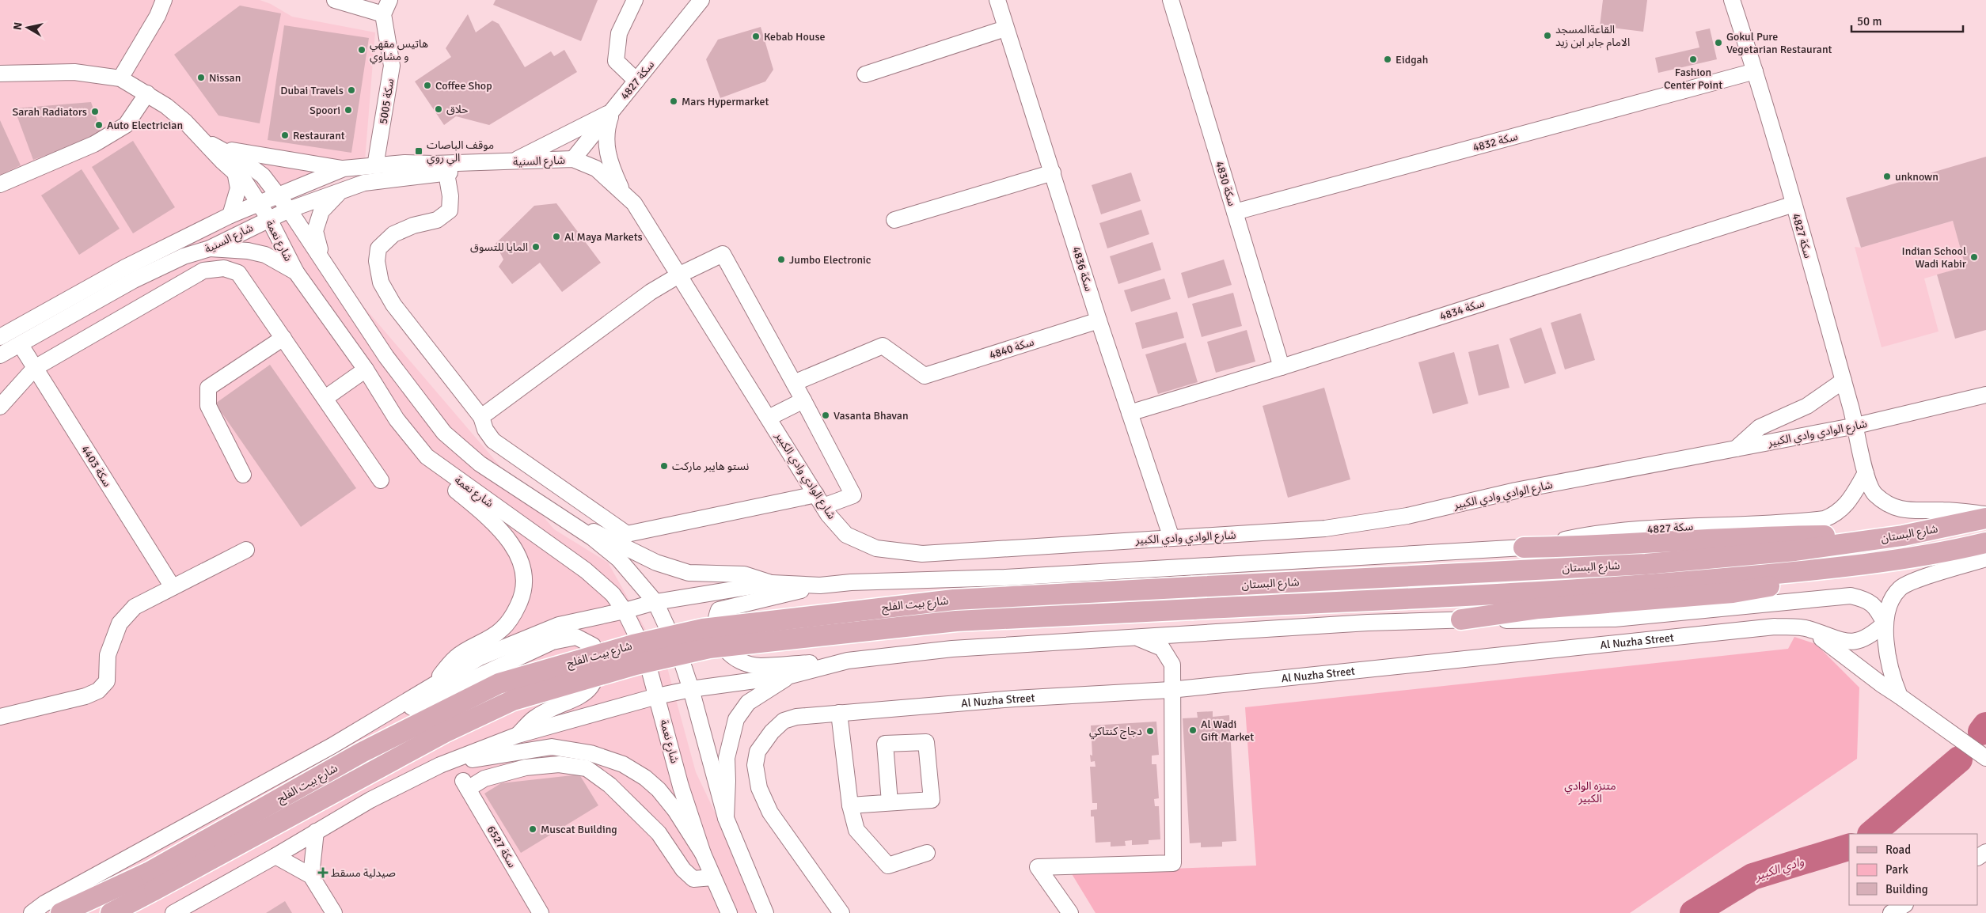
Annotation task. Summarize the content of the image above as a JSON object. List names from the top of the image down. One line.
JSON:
{"streets":{"main road":["شارع البستان","شارع بيت الفلج"],"street":["سكة 4827","سكة 5005","سكة 4832","شارع السنية","سكة 4830","شارع نعمة","سكة 4836","سكة 4834","سكة 4840","شارع الوادي وادي الكبير","سكة 4403","Al Nuzha Street","سكة 6527"]},"crossings":[["سكة 4827","سكة 4832"],["سكة 4827","شارع السنية"],["سكة 4827","سكة 4834"],["سكة 4827","شارع الوادي وادي الكبير"],["سكة 5005","شارع السنية"],["سكة 4832","سكة 4830"],["شارع السنية","شارع نعمة"],["شارع السنية","شارع الوادي وادي الكبير"],["شارع السنية","سكة 4403"],["سكة 4830","سكة 4834"],["سكة 4836","سكة 4834"],["سكة 4836","سكة 4840"],["سكة 4836","شارع الوادي وادي الكبير"],["شارع البستان","شارع بيت الفلج"]],"water":["وادي الكبير"],"parks":["متنزه الوادي الكبير"],"places":{"other":["القاعةالمسجد الامام جابر ابن زيد","Kebab House","Gokul Pure Vegetarian Restaurant","هاتيس مقهي و مشاوي","Eidgah","Fashion Center Point","Nissan","Coffee Shop","Dubai Travels","Mars Hypermarket","حلاق","Spoori","Sarah Radiators","Auto Electrician","Restaurant","unknown","Al Maya Markets","المايا للتسوق","Indian School Wadi Kabir","Jumbo Electronic","Vasanta Bhavan","نستو هايبر ماركت","Al Wadi Gift Market","دجاج كنتاكي","Muscat Building"],"transit":["موقف الباصات الي روي"],"health":["صيدلية مسقط"]},"legend":["Road","Park","Building"],"scale_bar":"50 m","north":"left"}
